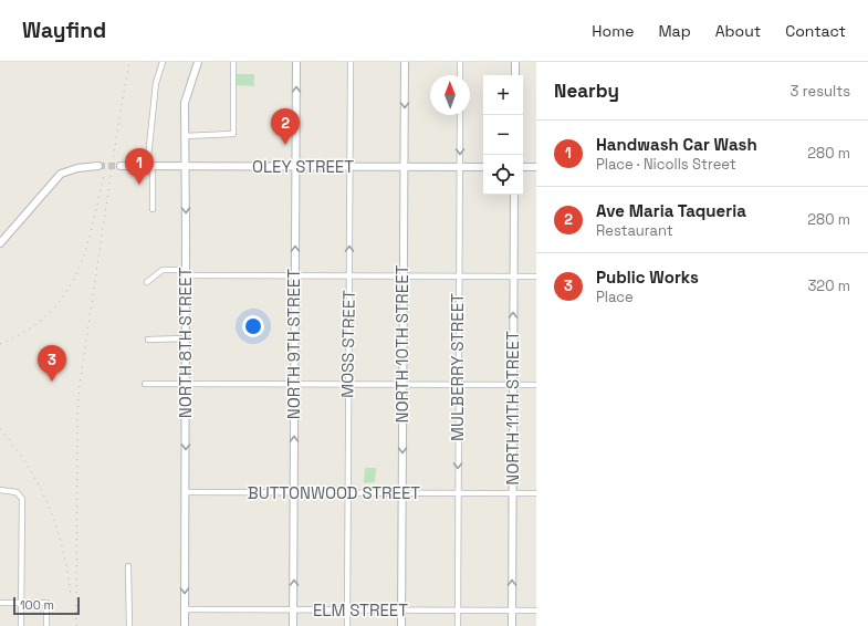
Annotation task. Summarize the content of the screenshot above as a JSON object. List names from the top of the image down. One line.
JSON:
{"streets":{"street":["OLEY STREET","NORTH 8TH STREET","NORTH 9TH STREET","MOSS STREET","NORTH 10TH STREET","MULBERRY STREET","NORTH 11TH STREET","BUTTONWOOD STREET","ELM STREET"]},"crossings":[["OLEY STREET","NORTH 8TH STREET"],["OLEY STREET","NORTH 9TH STREET"],["OLEY STREET","MOSS STREET"],["OLEY STREET","NORTH 10TH STREET"],["OLEY STREET","MULBERRY STREET"],["NORTH 8TH STREET","BUTTONWOOD STREET"],["NORTH 8TH STREET","ELM STREET"],["NORTH 9TH STREET","BUTTONWOOD STREET"],["NORTH 9TH STREET","ELM STREET"],["MOSS STREET","BUTTONWOOD STREET"],["MOSS STREET","ELM STREET"],["NORTH 10TH STREET","BUTTONWOOD STREET"],["NORTH 10TH STREET","ELM STREET"],["MULBERRY STREET","BUTTONWOOD STREET"],["MULBERRY STREET","ELM STREET"],["NORTH 11TH STREET","BUTTONWOOD STREET"],["NORTH 11TH STREET","ELM STREET"]],"one_way":["NORTH 8TH STREET","NORTH 9TH STREET","NORTH 10TH STREET","NORTH 11TH STREET"],"scale_bar":"100 m","north":"top","page":{"header":"Wayfind","nav":["Home","Map","About","Contact"],"heading":["Nearby","3 results"],"map_buttons":["+","−"],"pins":["2","1","3"],"list":[{"mark":"1","name":"Handwash Car Wash","note":"Place · Nicolls Street","value":"280 m"},{"mark":"2","name":"Ave Maria Taqueria","note":"Restaurant","value":"280 m"},{"mark":"3","name":"Public Works","note":"Place","value":"320 m"}],"scale":"100 m"}}
